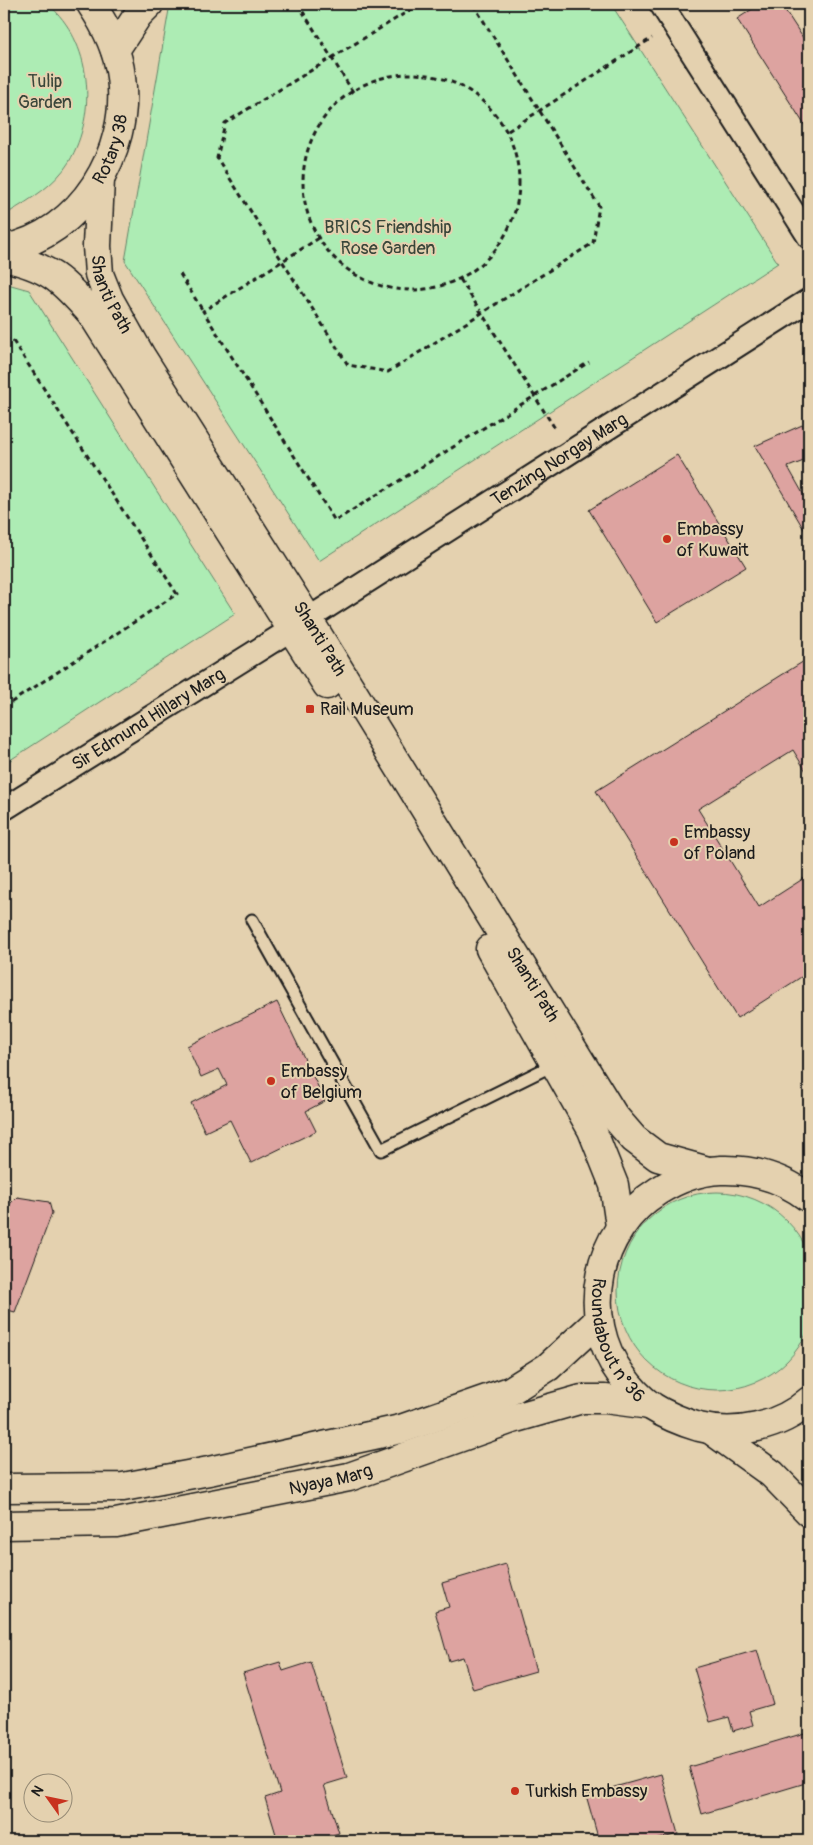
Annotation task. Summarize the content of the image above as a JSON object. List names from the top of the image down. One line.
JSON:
{"streets":{"main road":["Rotary 38","Shanti Path","Roundabout n°36","Nyaya Marg"],"street":["Tenzing Norgay Marg","Sir Edmund Hillary Marg"]},"crossings":[["Rotary 38","Shanti Path"],["Shanti Path","Tenzing Norgay Marg"],["Shanti Path","Sir Edmund Hillary Marg"],["Shanti Path","Roundabout n°36"],["Tenzing Norgay Marg","Sir Edmund Hillary Marg"],["Roundabout n°36","Nyaya Marg"]],"parks":["Tulip Garden","BRICS Friendship Rose Garden"],"places":{"other":["Embassy of Kuwait","Embassy of Poland","Embassy of Belgium","Turkish Embassy"],"transit":["Rail Museum"]},"north":"top left"}
